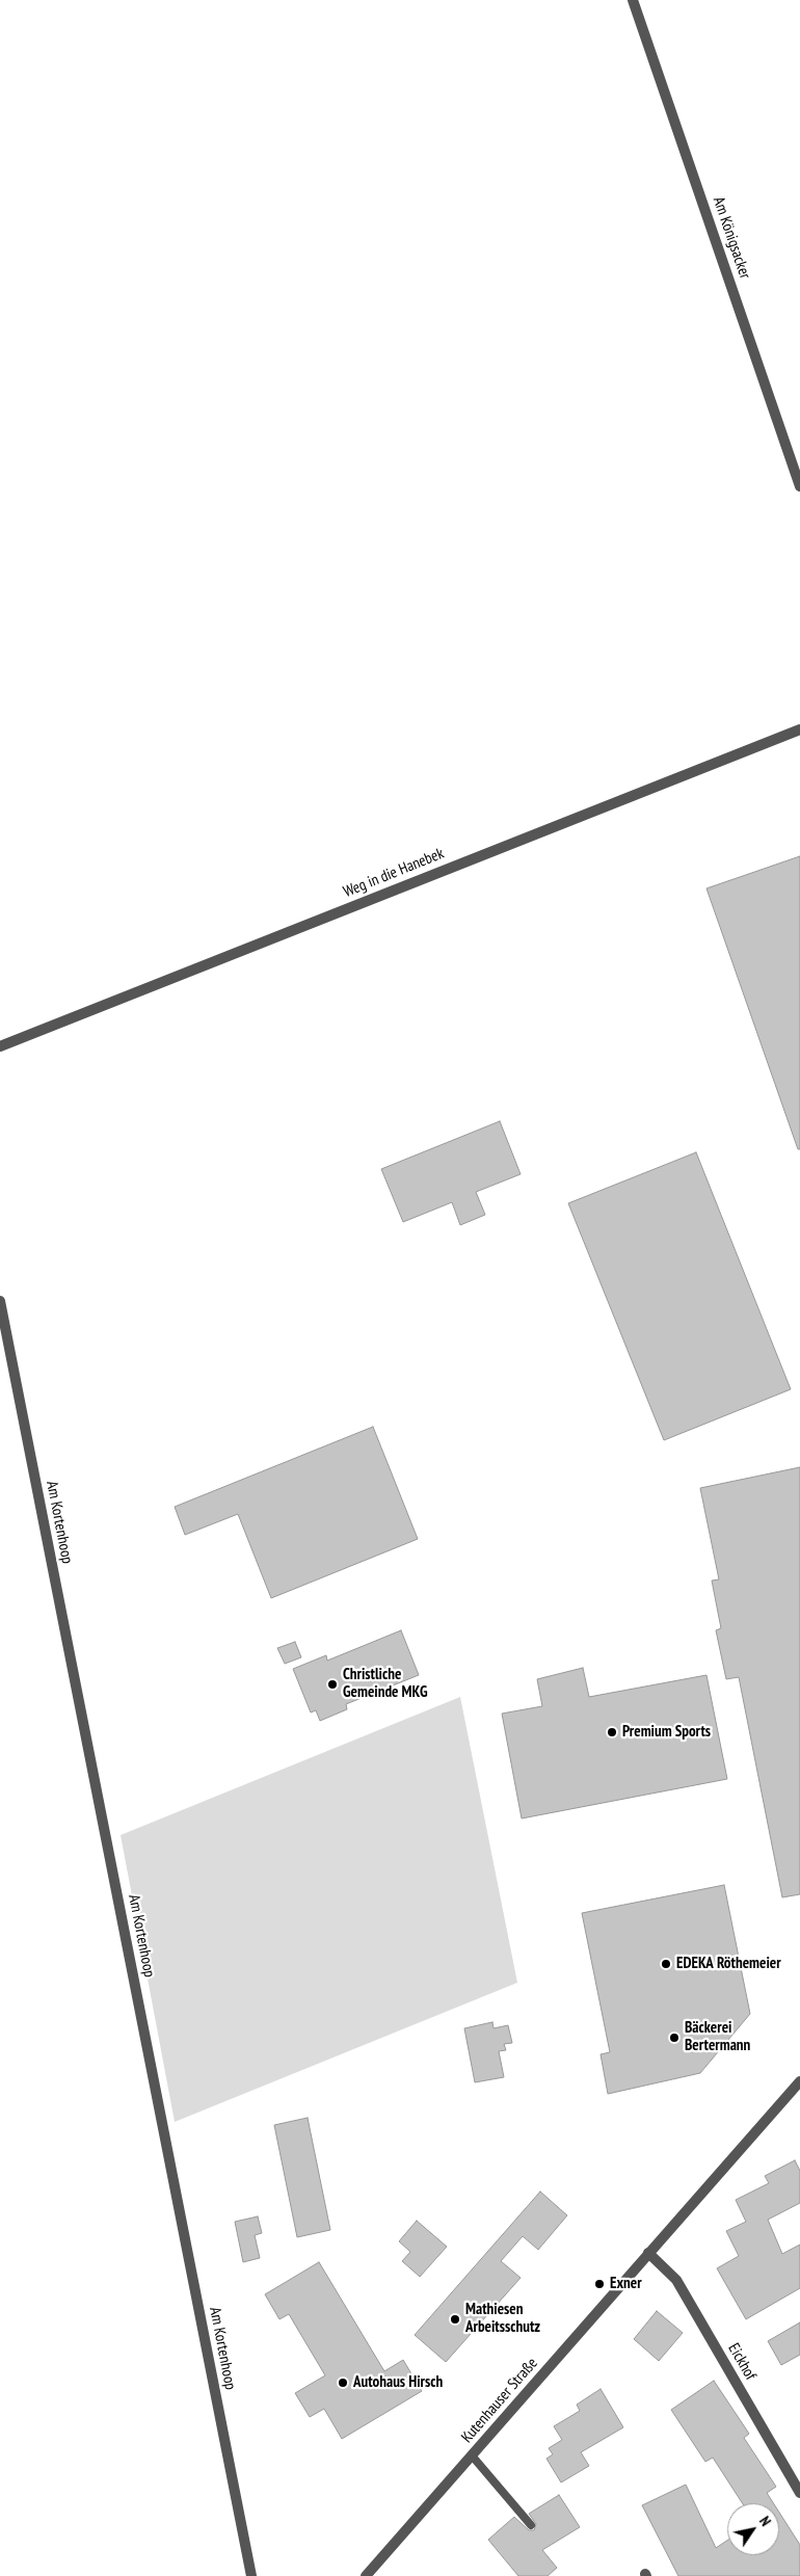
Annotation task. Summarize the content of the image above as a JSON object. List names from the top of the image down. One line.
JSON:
{"streets":{"street":["Am Königsacker","Weg in die Hanebek","Am Kortenhoop","Eickhof","Kutenhauser Straße"]},"crossings":[["Eickhof","Kutenhauser Straße"]],"places":["Christliche Gemeinde MKG","Premium Sports","EDEKA Röthemeier","Bäckerei Bertermann","Exner","Mathiesen Arbeitsschutz","Autohaus Hirsch"],"north":"top right"}
